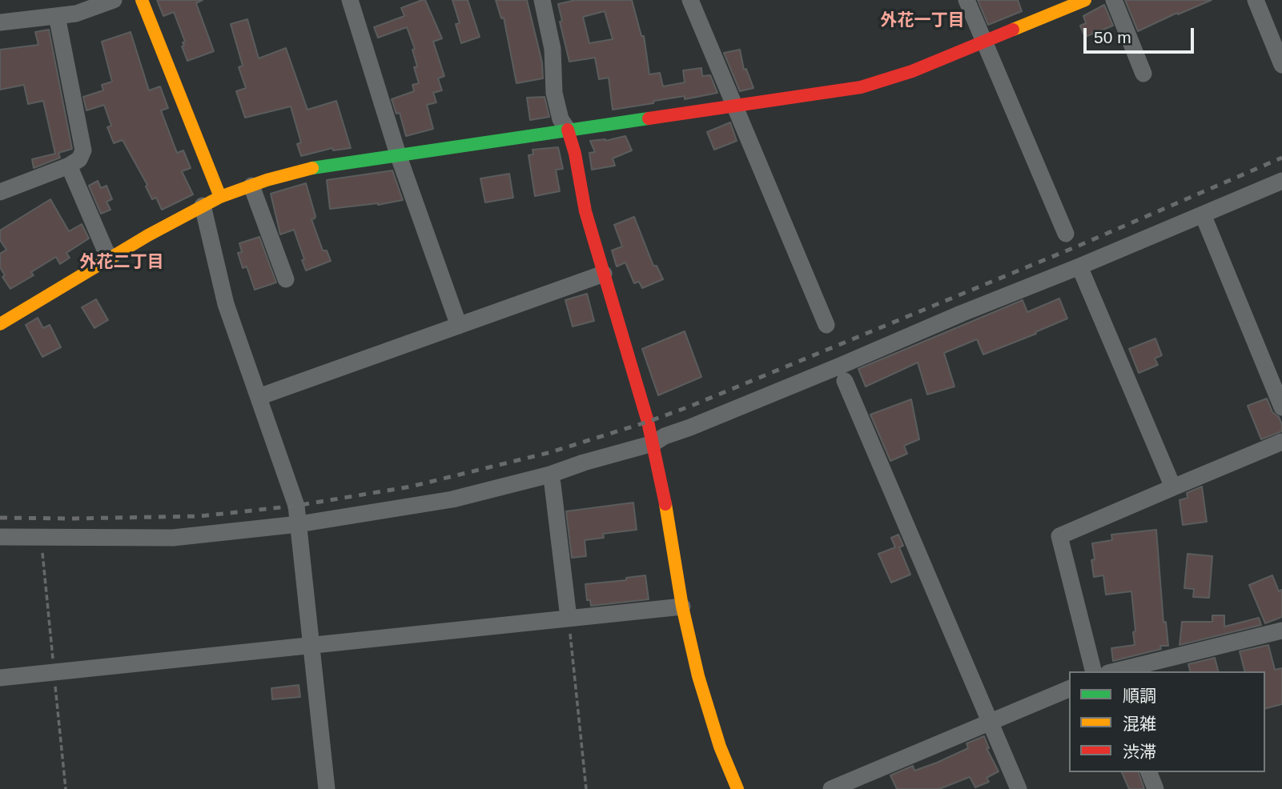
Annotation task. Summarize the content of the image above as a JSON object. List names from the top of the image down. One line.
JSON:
{"districts":["外花一丁目","外花二丁目"],"legend":["順調","混雑","渋滞"],"scale_bar":"50 m"}
